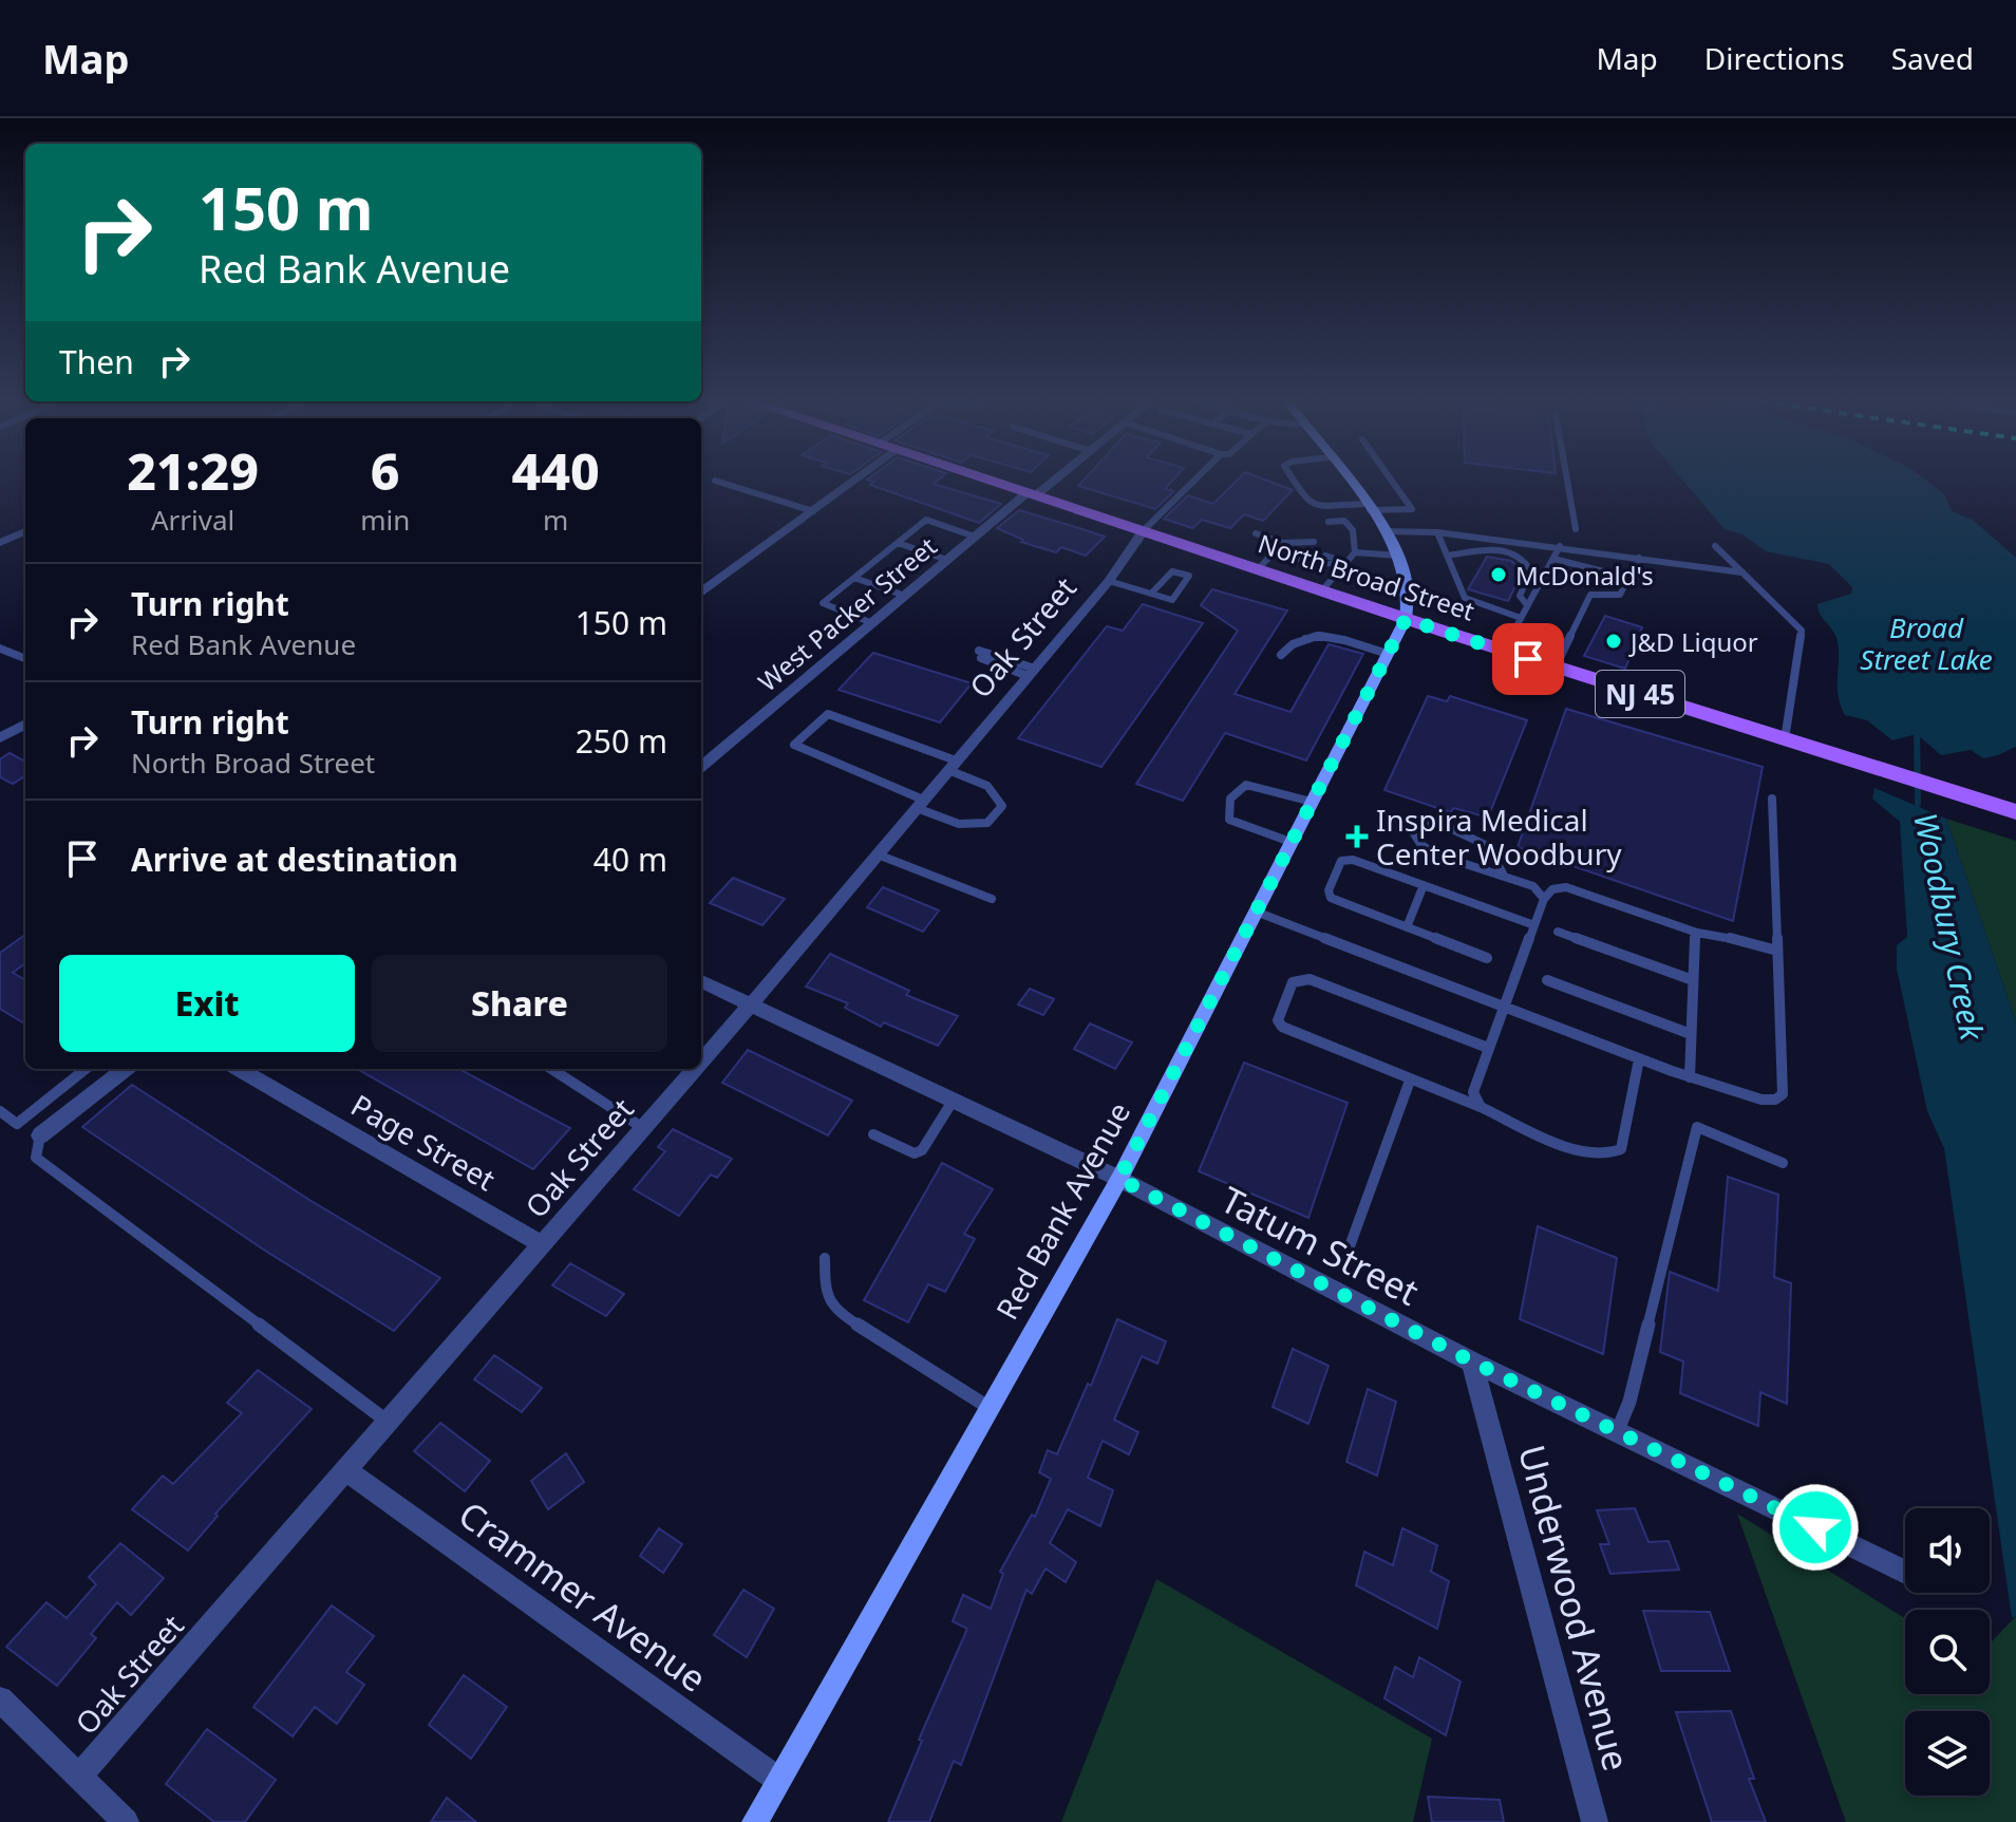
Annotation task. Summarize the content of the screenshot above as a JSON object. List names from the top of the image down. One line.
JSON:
{"streets":{"main road":["North Broad Street","NJ 45"],"street":["West Packer Street","Oak Street","Page Street","Red Bank Avenue","Tatum Street","Crammer Avenue","Underwood Avenue"]},"crossings":[["North Broad Street","West Packer Street"],["North Broad Street","Oak Street"],["North Broad Street","Red Bank Avenue"],["Oak Street","Page Street"],["Oak Street","Tatum Street"],["Oak Street","Crammer Avenue"],["Red Bank Avenue","Tatum Street"],["Red Bank Avenue","Crammer Avenue"],["Tatum Street","Underwood Avenue"]],"water":["Broad Street Lake","Woodbury Creek"],"places":{"other":["McDonald's","J&D Liquor"],"health":["Inspira Medical Center Woodbury"]},"page":{"header":"Map","nav":["Map","Directions","Saved"],"turn":["150 m","Red Bank Avenue"],"then":"Then","eta":["21:29","Arrival","6","min","440","m"],"list":[{"name":"Turn right","note":"Red Bank Avenue","value":"150 m"},{"name":"Turn right","note":"North Broad Street","value":"250 m"},{"name":"Arrive at destination","value":"40 m"}],"buttons":["Exit","Share"]}}
